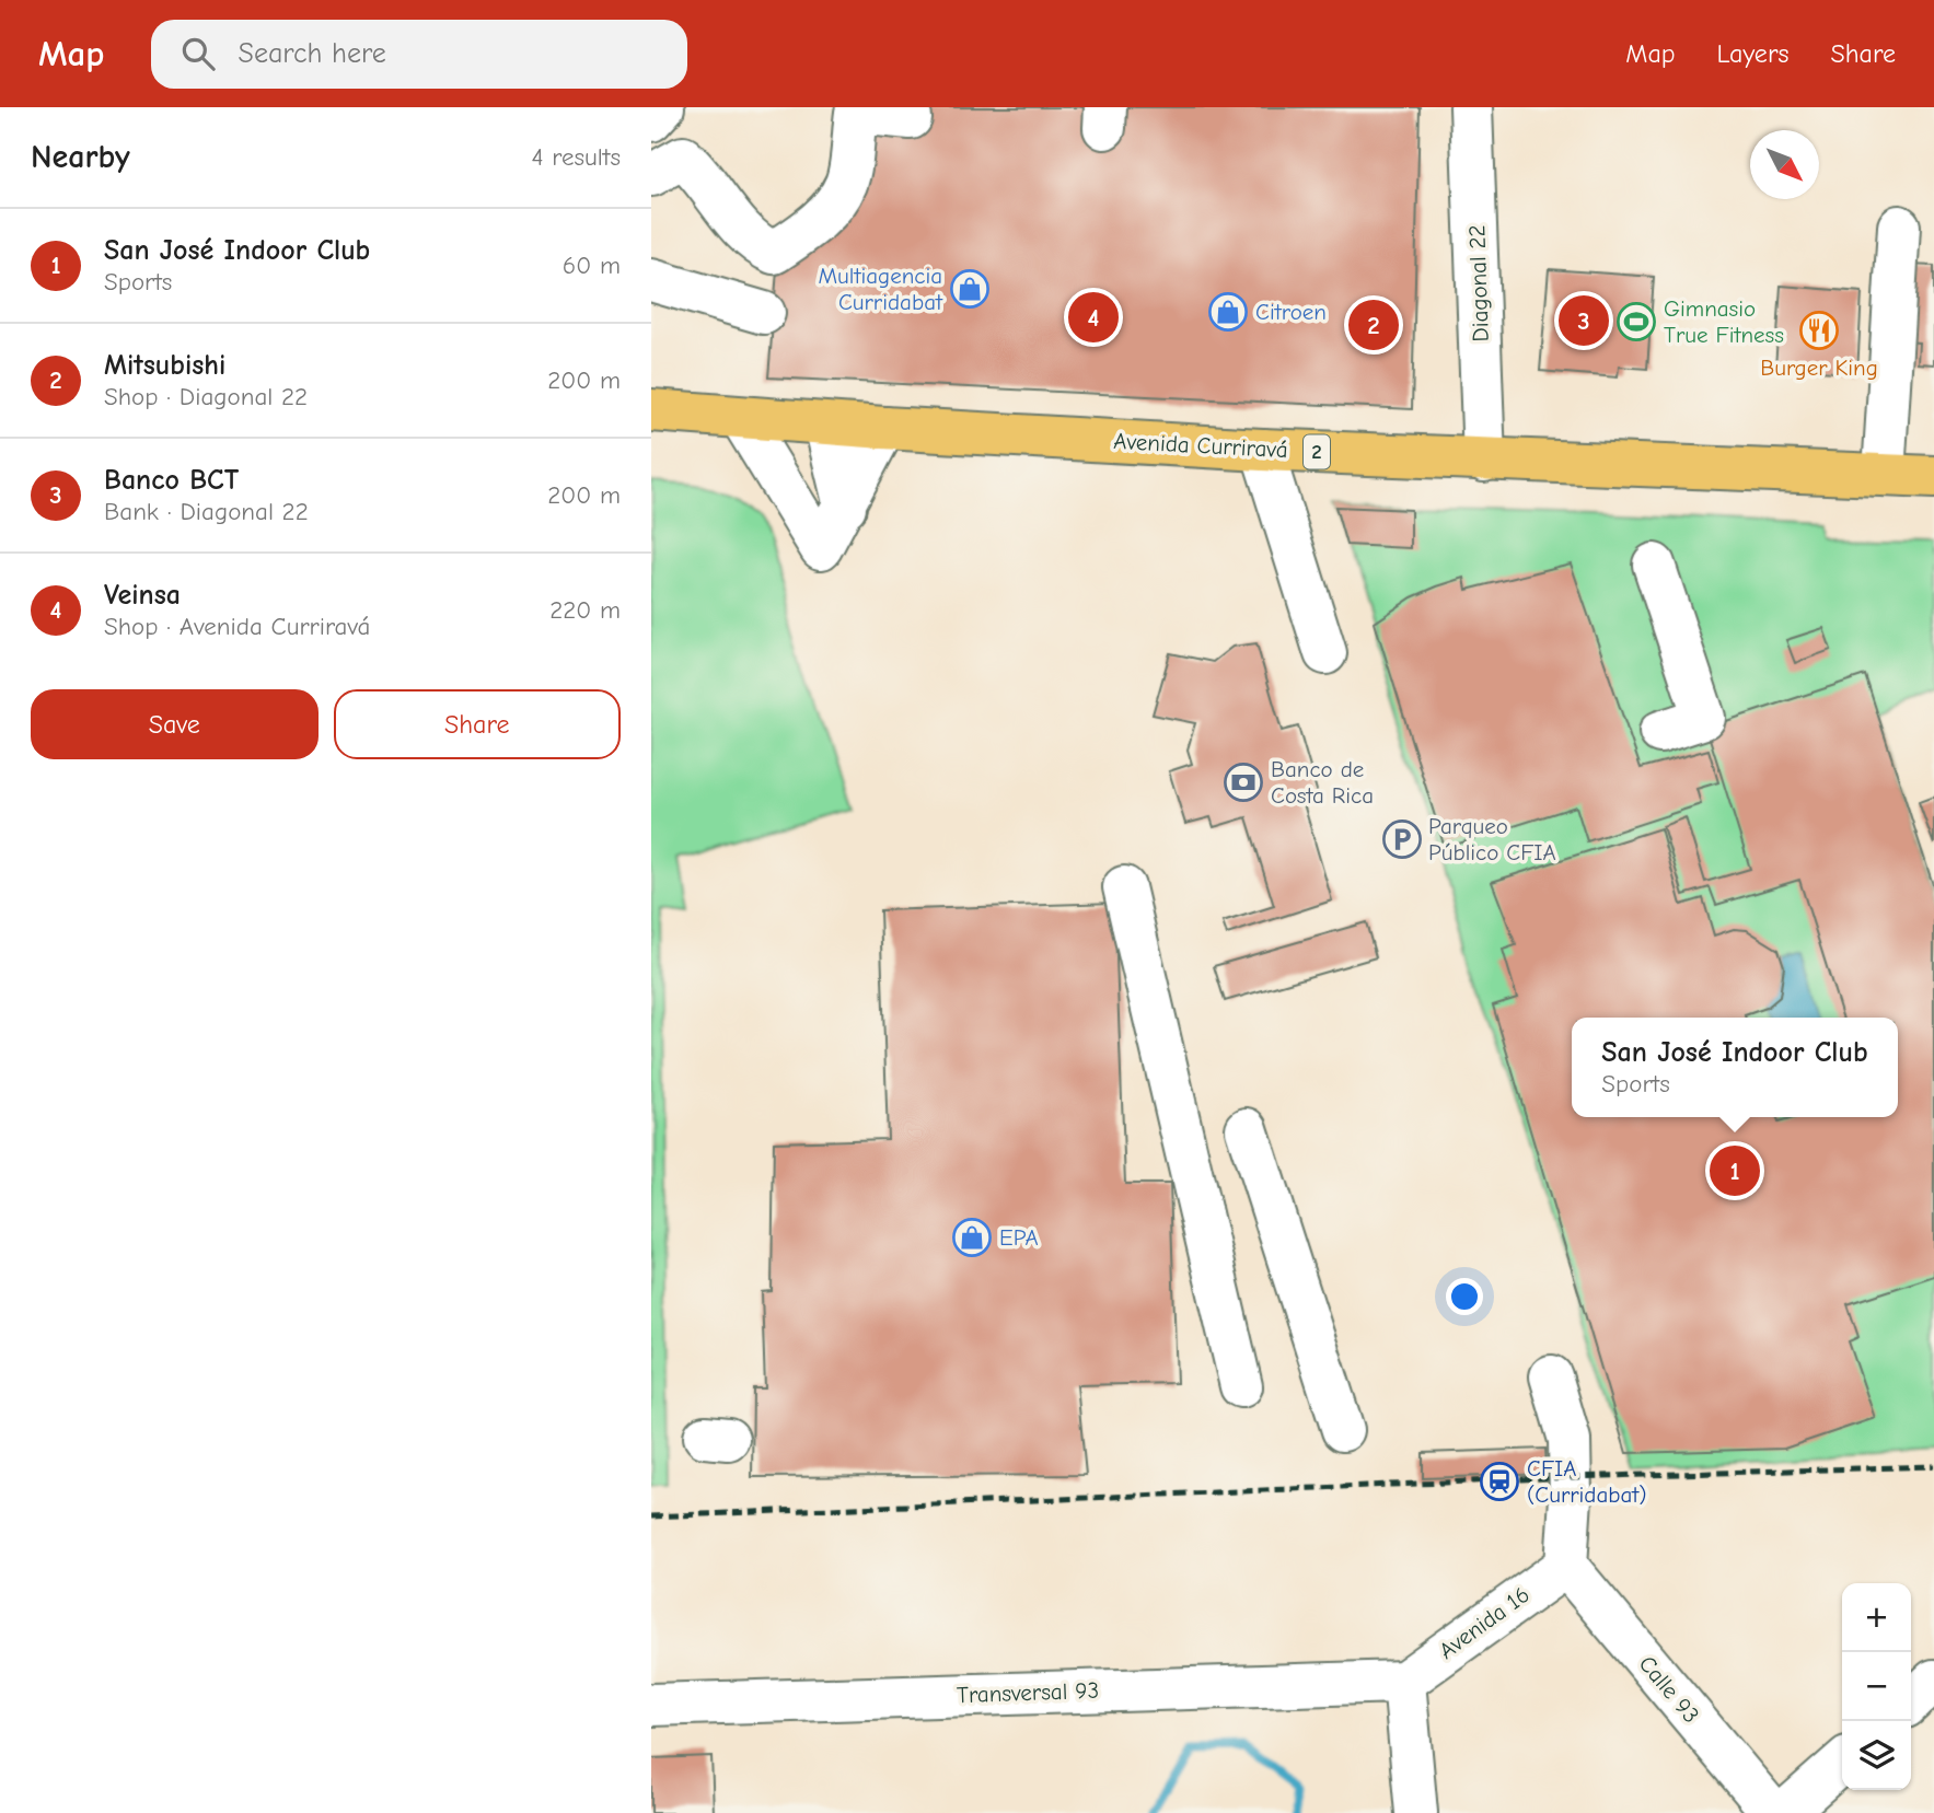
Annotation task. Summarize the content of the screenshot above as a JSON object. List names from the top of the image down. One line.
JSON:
{"streets":{"highway":["Avenida Curriravá","2"],"street":["Diagonal 22","Avenida 16","Calle 93","Transversal 93"]},"crossings":[["Diagonal 22","Avenida Curriravá"],["Avenida 16","Calle 93"],["Avenida 16","Transversal 93"]],"places":{"shop":["Multiagencia Curridabat","Citroen","EPA"],"sports":["Gimnasio True Fitness"],"restaurant":["Burger King"],"bank":["Banco de Costa Rica"],"parking":["Parqueo Público CFIA"],"station":["CFIA (Curridabat)"]},"north":"bottom right","page":{"header":"Map","search":"Search here","nav":["Map","Layers","Share"],"heading":["Nearby","4 results"],"list":[{"mark":"1","name":"San José Indoor Club","note":"Sports","value":"60 m"},{"mark":"2","name":"Mitsubishi","note":"Shop · Diagonal 22","value":"200 m"},{"mark":"3","name":"Banco BCT","note":"Bank · Diagonal 22","value":"200 m"},{"mark":"4","name":"Veinsa","note":"Shop · Avenida Curriravá","value":"220 m"}],"pins":["4","3","2","1"],"buttons":["Save","Share"],"popup":["San José Indoor Club","Sports"],"map_buttons":["+","−"]}}
